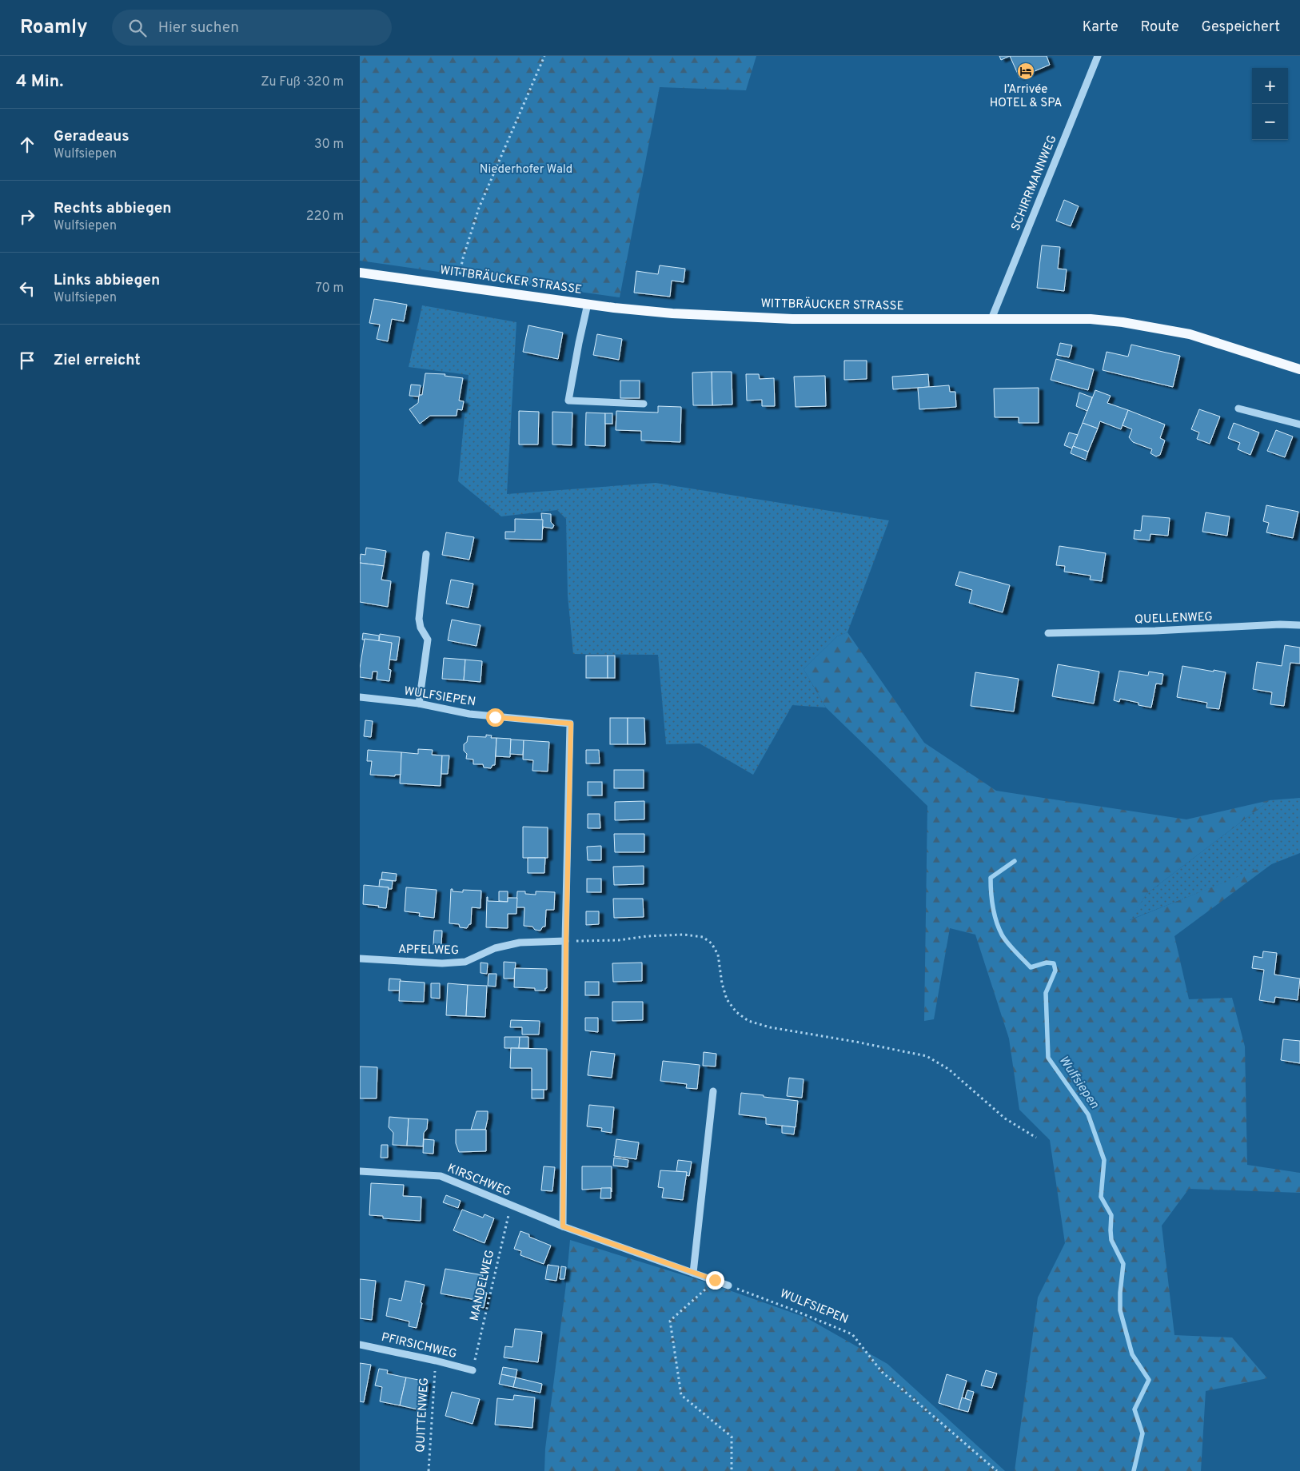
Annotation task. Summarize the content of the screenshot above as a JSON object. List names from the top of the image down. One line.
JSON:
{"streets":{"main road":["WITTBRÄUCKER STRASSE"],"street":["SCHIRRMANNWEG","QUELLENWEG","WULFSIEPEN","APFELWEG","KIRSCHWEG","PFIRSICHWEG"],"path":["MANDELWEG","QUITTENWEG"]},"crossings":[["SCHIRRMANNWEG","WITTBRÄUCKER STRASSE"],["WULFSIEPEN","APFELWEG"],["WULFSIEPEN","KIRSCHWEG"],["KIRSCHWEG","MANDELWEG"],["MANDELWEG","PFIRSICHWEG"],["PFIRSICHWEG","QUITTENWEG"]],"water":["Wulfsiepen"],"parks":["Niederhofer Wald"],"places":{"hotel":["l’Arrivée HOTEL & SPA"]},"page":{"header":"Roamly","search":"Hier suchen","nav":["Karte","Route","Gespeichert"],"heading":["4 Min.","Zu Fuß · 320 m"],"map_buttons":["+","−"],"list":[["Geradeaus","Wulfsiepen","30 m"],["Rechts abbiegen","Wulfsiepen","220 m"],["Links abbiegen","Wulfsiepen","70 m"],"Ziel erreicht"]}}
